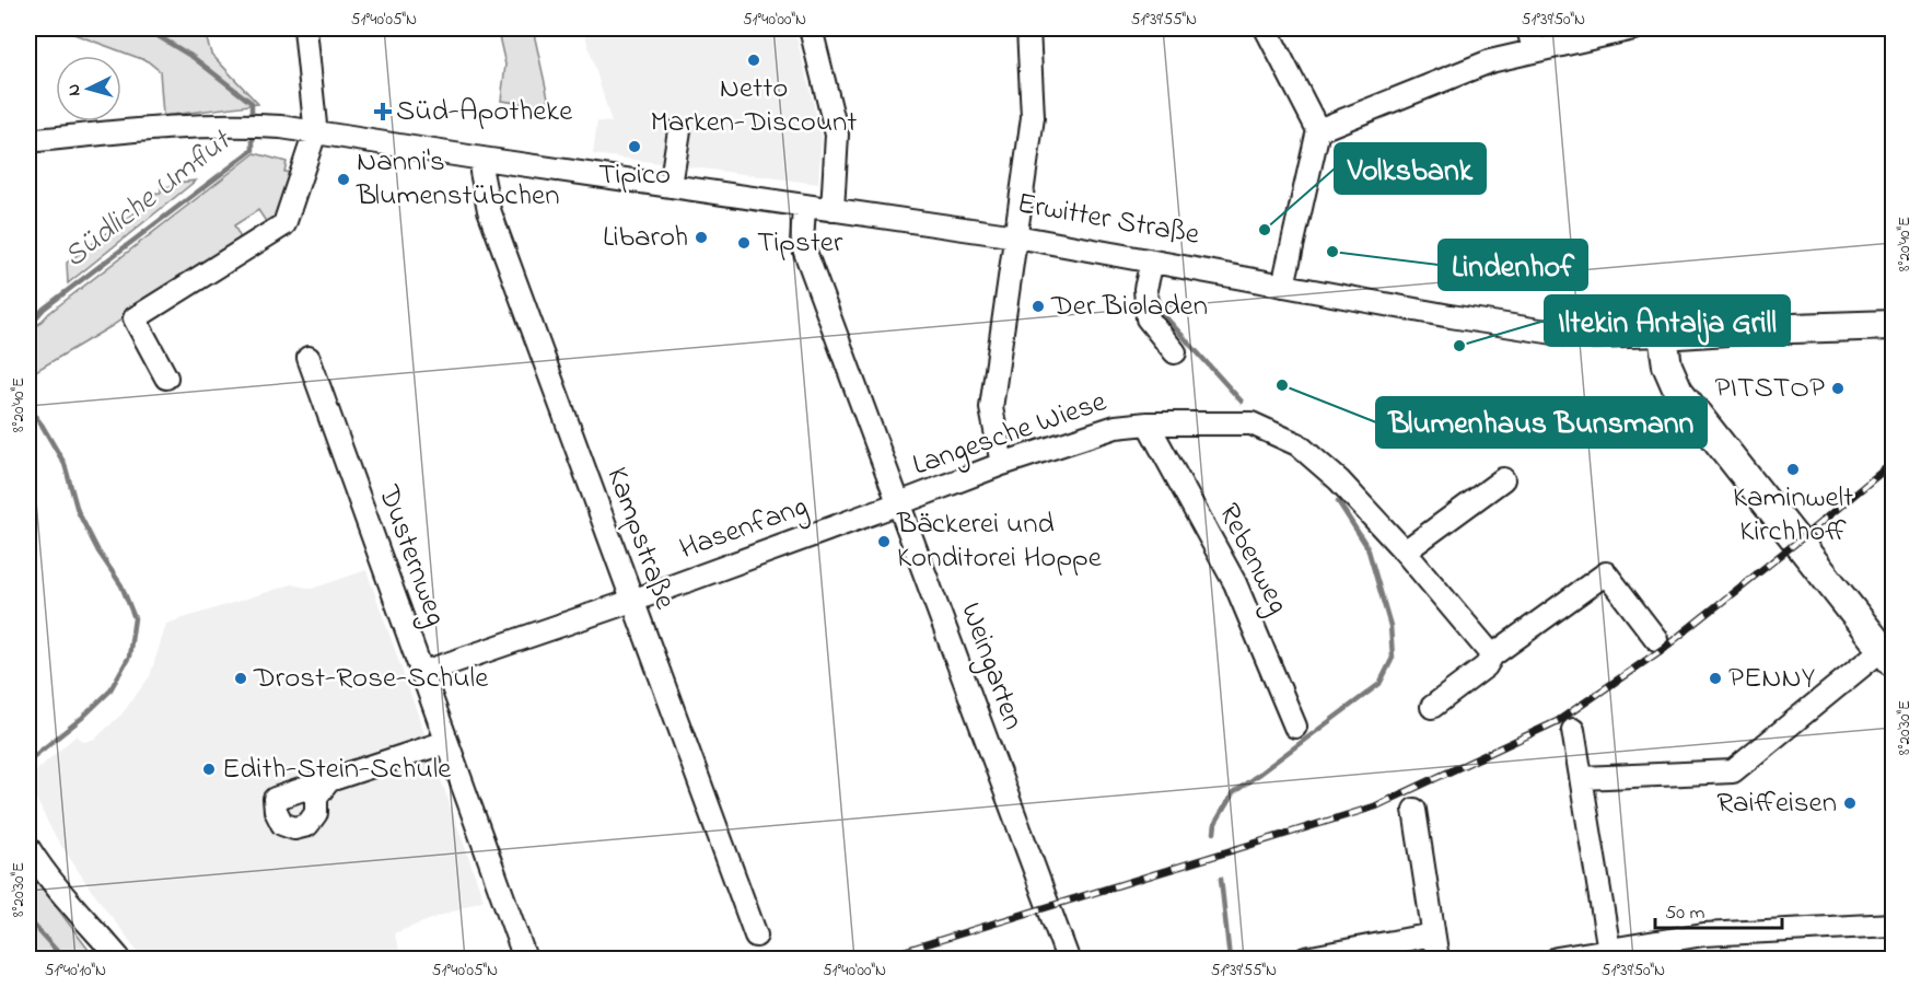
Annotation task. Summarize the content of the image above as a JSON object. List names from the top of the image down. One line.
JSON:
{"streets":{"main road":["Erwitter Straße"],"street":["Langesche Wiese","Hasenfang","Kampstraße","Dusternweg","Rebenweg","Weingarten"]},"crossings":[["Erwitter Straße","Kampstraße"],["Erwitter Straße","Weingarten"],["Langesche Wiese","Hasenfang"],["Langesche Wiese","Rebenweg"],["Langesche Wiese","Weingarten"],["Hasenfang","Kampstraße"],["Hasenfang","Dusternweg"],["Hasenfang","Weingarten"]],"water":["Südliche Umflut"],"places":{"other":["Netto Marken-Discount","Tipico","Nanni's Blumenstübchen","Volksbank","Libaroh","Tipster","Lindenhof","Der Bioladen","Iltekin Antalja Grill","Blumenhaus Bunsmann","PITSTOP","Kaminwelt Kirchhoff","Bäckerei und Konditorei Hoppe","Drost-Rose-Schule","PENNY","Edith-Stein-Schule","Raiffeisen"],"health":["Süd-Apotheke"]},"scale_bar":"50 m","north":"left","coordinates":["51°40'05\"N","51°40'00\"N","51°39'55\"N","51°39'50\"N","8°20'40\"E","8°20'30\"E","51°40'10\"N"]}
